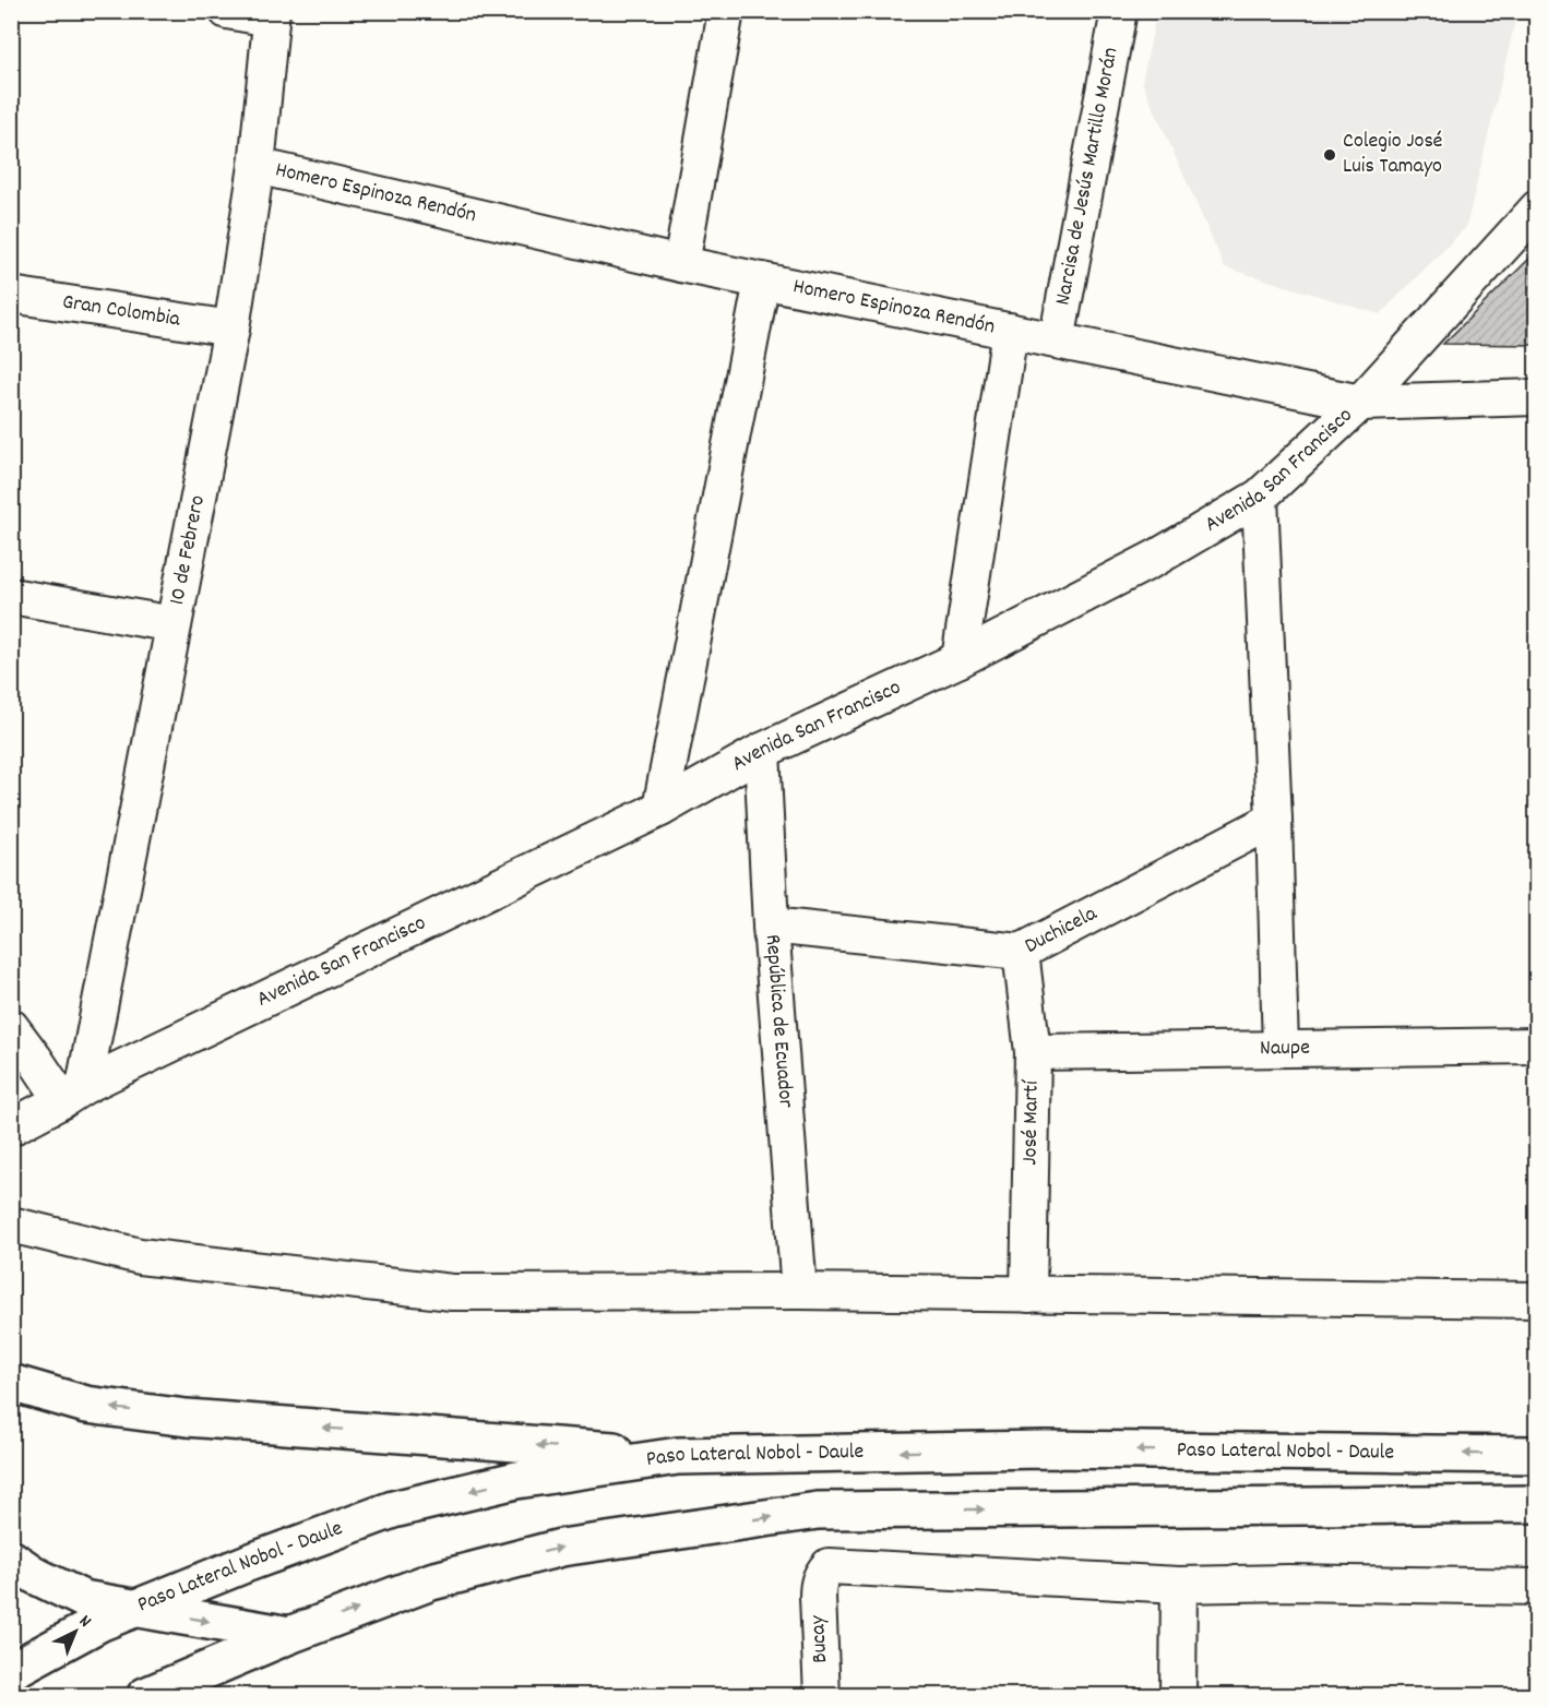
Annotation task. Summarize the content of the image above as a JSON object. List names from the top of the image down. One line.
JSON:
{"streets":{"main road":["Paso Lateral Nobol - Daule"],"street":["Narcisa de Jesús Martillo Morán","Homero Espinoza Rendón","Gran Colombia","Avenida San Francisco","10 de Febrero","Duchicela","República de Ecuador","Naupe","José Martí","Bucay"]},"crossings":[["Narcisa de Jesús Martillo Morán","Homero Espinoza Rendón"],["Homero Espinoza Rendón","Avenida San Francisco"],["Homero Espinoza Rendón","10 de Febrero"],["Gran Colombia","10 de Febrero"],["Avenida San Francisco","10 de Febrero"],["Avenida San Francisco","República de Ecuador"],["Duchicela","República de Ecuador"],["Duchicela","José Martí"],["Naupe","José Martí"]],"places":["Colegio José Luis Tamayo"],"north":"top right"}
